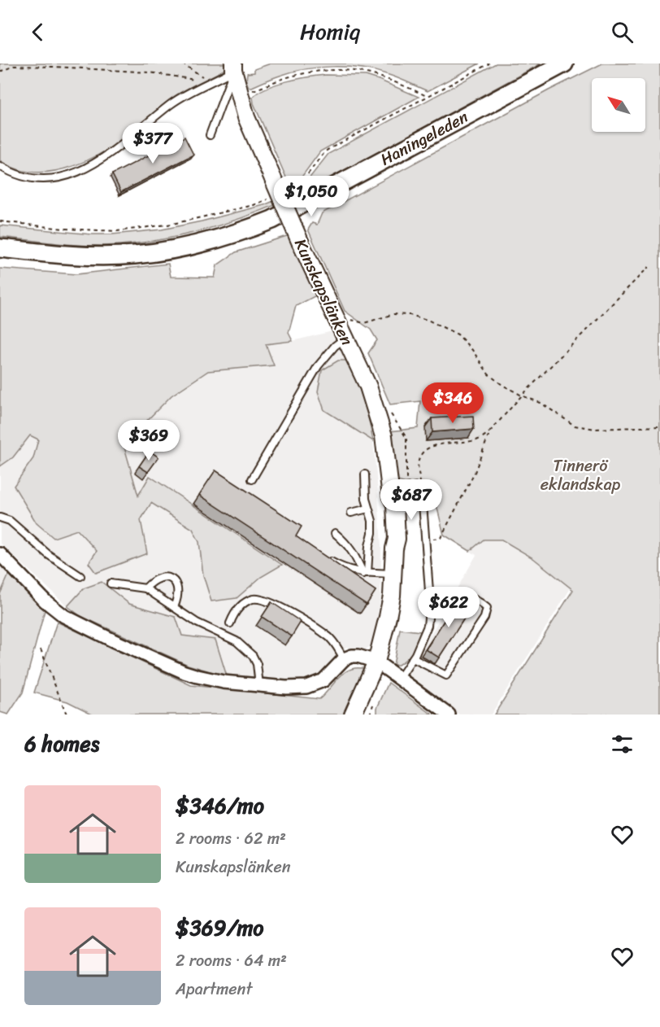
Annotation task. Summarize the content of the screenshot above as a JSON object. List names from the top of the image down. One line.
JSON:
{"streets":{"main road":["Haningeleden"],"street":["Kunskapslänken"]},"parks":["Tinnerö eklandskap"],"north":"top left","page":{"header":"Homiq","price":["$377","$1,050","$346","$369","$687","$622"],"heading":"6 homes","list":[{"name":"$346/mo","note":"2 rooms · 62 m² · Kunskapslänken"},{"name":"$369/mo","note":"2 rooms · 64 m² · Apartment"}]}}
